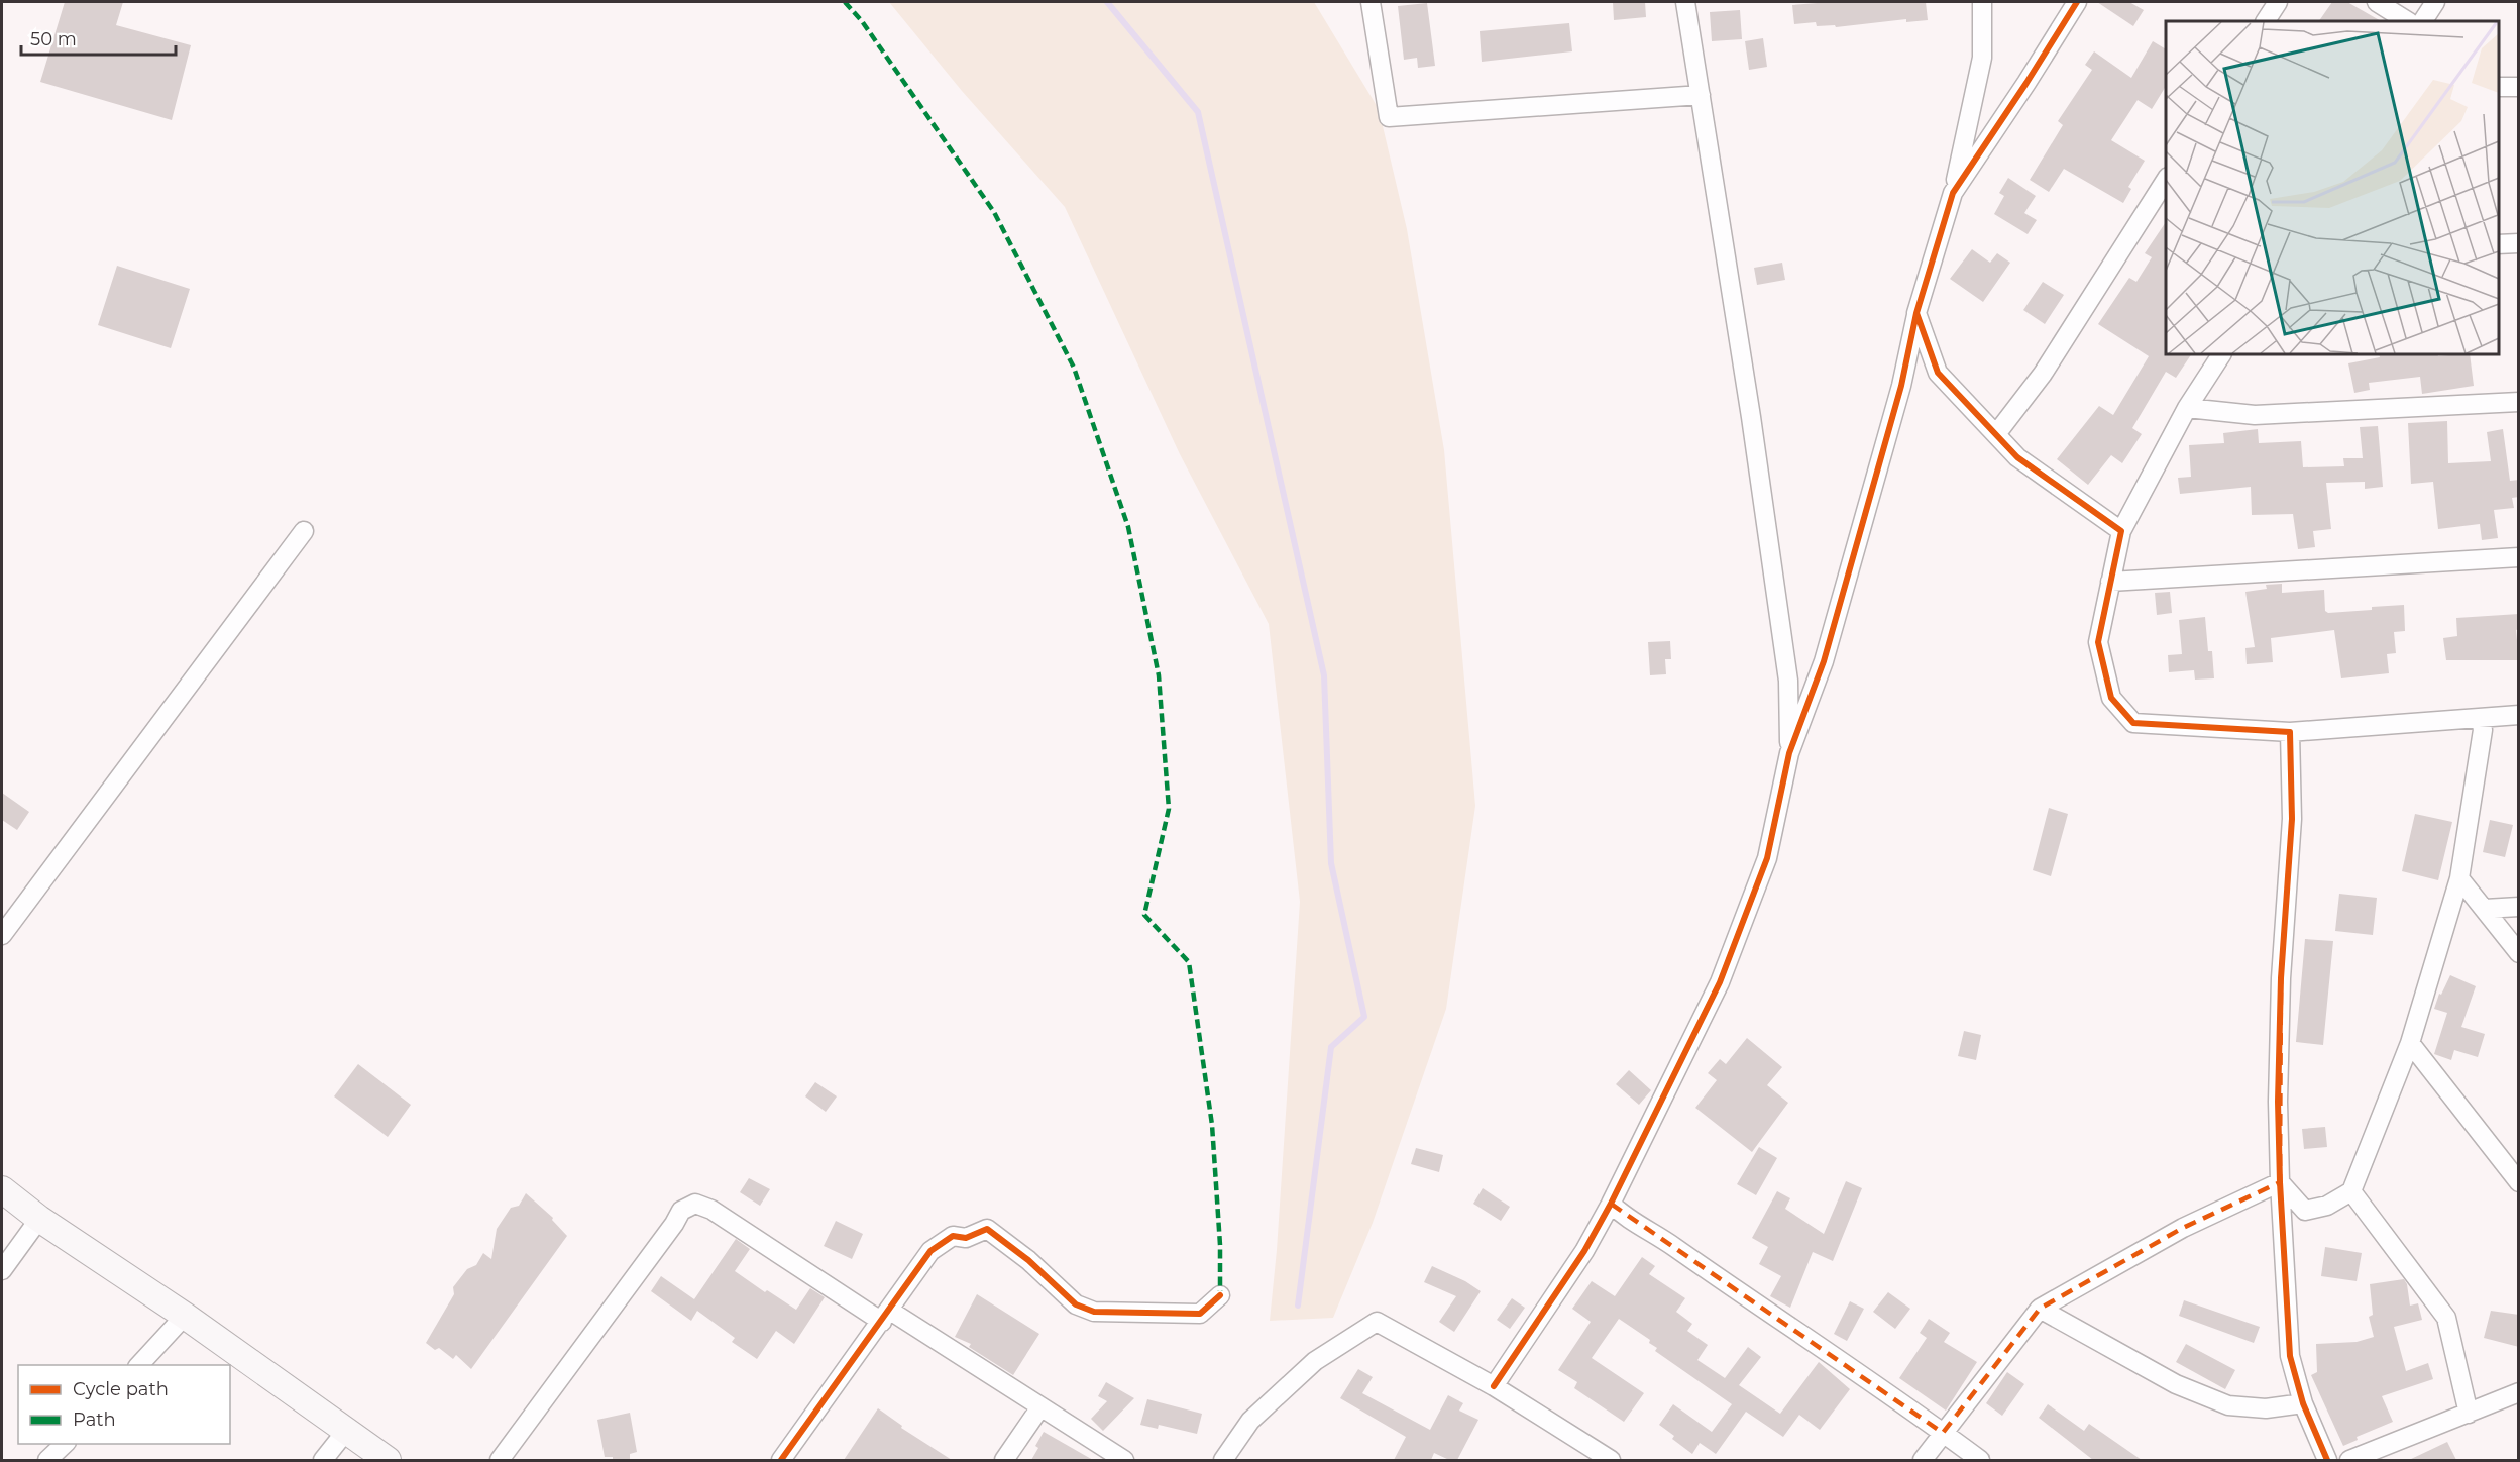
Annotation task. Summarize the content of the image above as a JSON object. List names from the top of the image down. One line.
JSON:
{"legend":["Cycle path","Path"],"scale_bar":"50 m"}
